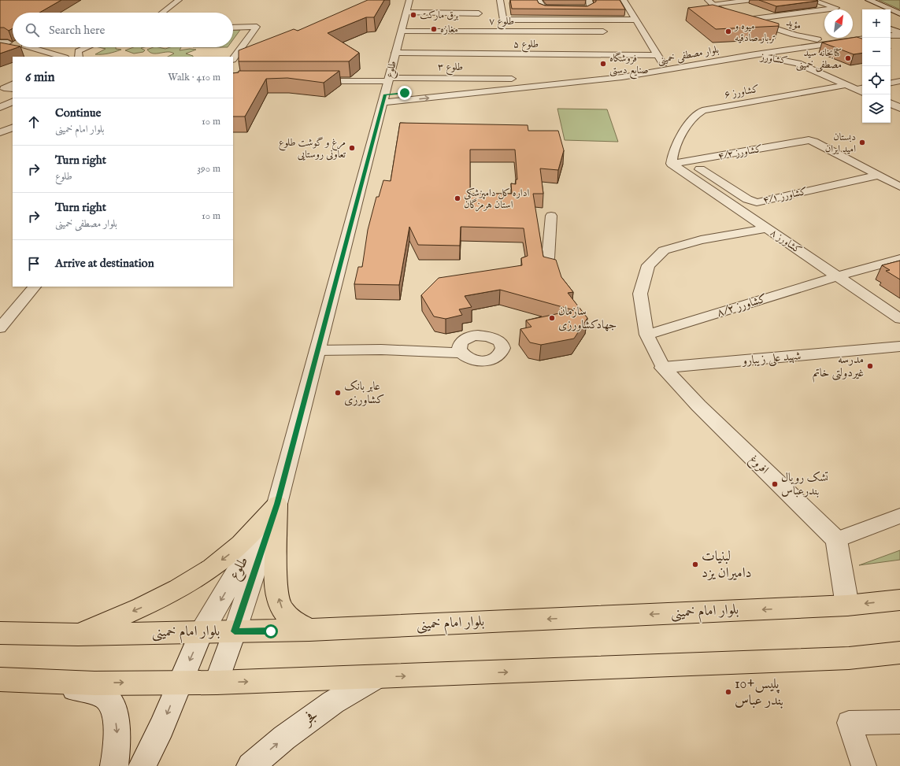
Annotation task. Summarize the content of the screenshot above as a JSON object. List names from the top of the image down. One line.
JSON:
{"streets":{"main road":["بلوار امام خمینی"],"street":["طلوع ۷","مؤید","طلوع ۵","بلوار مصطفی خمینی","کشاورز","طلوع ۳","طلوع","کشاورز ۶","کشاورز ۴/۲","کشاورز ۴/۱","کشاورز ۸","کشاورز ۸/۲","شهید علی زیبارو","افروغ","فجر"]},"crossings":[["طلوع ۷","طلوع"],["مؤید","بلوار مصطفی خمینی"],["طلوع ۵","طلوع"],["بلوار مصطفی خمینی","کشاورز"],["بلوار مصطفی خمینی","طلوع"],["کشاورز","کشاورز ۶"],["طلوع ۳","طلوع"],["طلوع","بلوار امام خمینی"],["کشاورز ۶","کشاورز ۴/۲"],["کشاورز ۶","کشاورز ۸"],["کشاورز ۴/۲","کشاورز ۴/۱"],["کشاورز ۴/۲","کشاورز ۸"],["کشاورز ۸","کشاورز ۸/۲"],["شهید علی زیبارو","افروغ"]],"one_way":["فجر"],"places":["برق مارکت","مغازه","میوه و تربار صادقیه","کتابخانه سید مصطفی خمینی","فروشگاه صنایع دستی","دبستان امید ایران","مرغ و گوشت طلوع تعاونی روستایی","اداره کل دامپزشکی استان هرمزگان","سازمان جهادکشاورزی","مدرسه غیردولتی خاتم","عابر بانک کشاورزی","تشک رویال بندرعباس","لبنیات دامیران یزد","پليس+10 بندر عباس"],"north":"top right","page":{"map_buttons":["+","−"],"search":"Search here","heading":["6 min","Walk · 410 m"],"list":[["Continue","بلوار امام خمینی","10 m"],["Turn right","طلوع","390 m"],["Turn right","بلوار مصطفی خمینی","10 m"],"Arrive at destination"]}}
